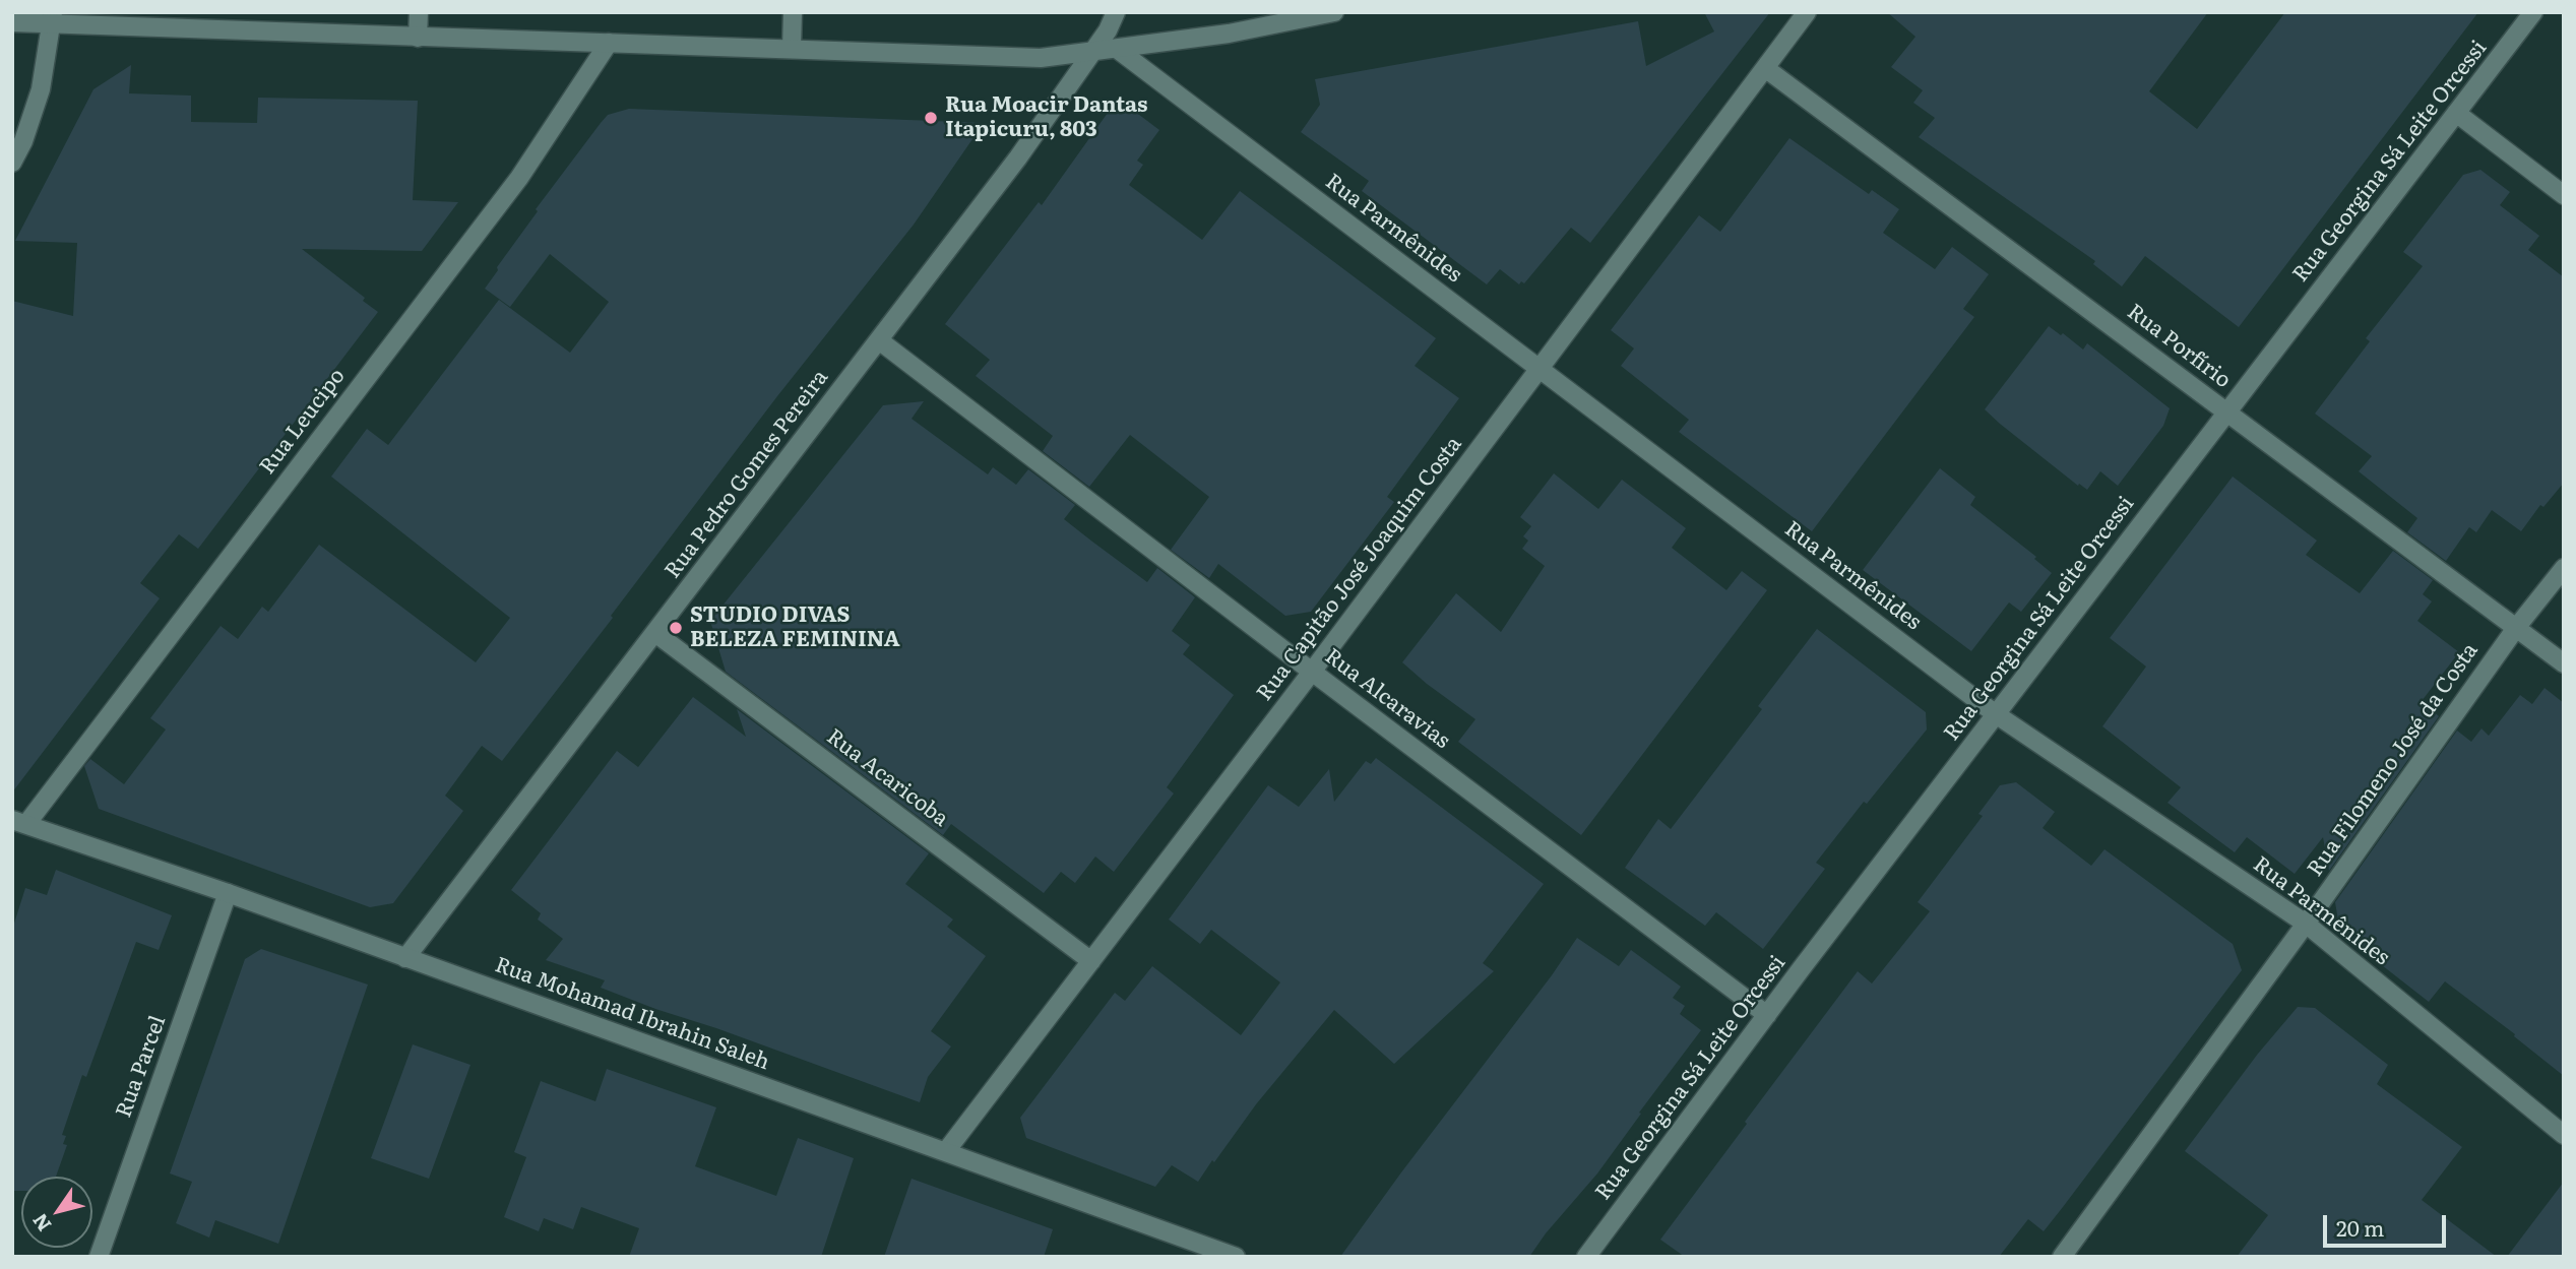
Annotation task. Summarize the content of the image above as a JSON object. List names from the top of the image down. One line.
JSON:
{"streets":{"street":["Rua Georgina Sá Leite Orcessi","Rua Parmênides","Rua Porfírio","Rua Leucipo","Rua Pedro Gomes Pereira","Rua Capitão José Joaquim Costa","Rua Alcaravias","Rua Filomeno José da Costa","Rua Acaricoba","Rua Mohamad Ibrahin Saleh","Rua Parcel"]},"crossings":[["Rua Georgina Sá Leite Orcessi","Rua Parmênides"],["Rua Georgina Sá Leite Orcessi","Rua Porfírio"],["Rua Georgina Sá Leite Orcessi","Rua Alcaravias"],["Rua Parmênides","Rua Capitão José Joaquim Costa"],["Rua Parmênides","Rua Filomeno José da Costa"],["Rua Porfírio","Rua Capitão José Joaquim Costa"],["Rua Porfírio","Rua Filomeno José da Costa"],["Rua Leucipo","Rua Mohamad Ibrahin Saleh"],["Rua Pedro Gomes Pereira","Rua Alcaravias"],["Rua Pedro Gomes Pereira","Rua Acaricoba"],["Rua Pedro Gomes Pereira","Rua Mohamad Ibrahin Saleh"],["Rua Capitão José Joaquim Costa","Rua Alcaravias"],["Rua Capitão José Joaquim Costa","Rua Acaricoba"],["Rua Capitão José Joaquim Costa","Rua Mohamad Ibrahin Saleh"],["Rua Mohamad Ibrahin Saleh","Rua Parcel"]],"places":["Rua Moacir Dantas Itapicuru, 803","STUDIO DIVAS BELEZA FEMININA"],"scale_bar":"20 m","north":"bottom left"}
